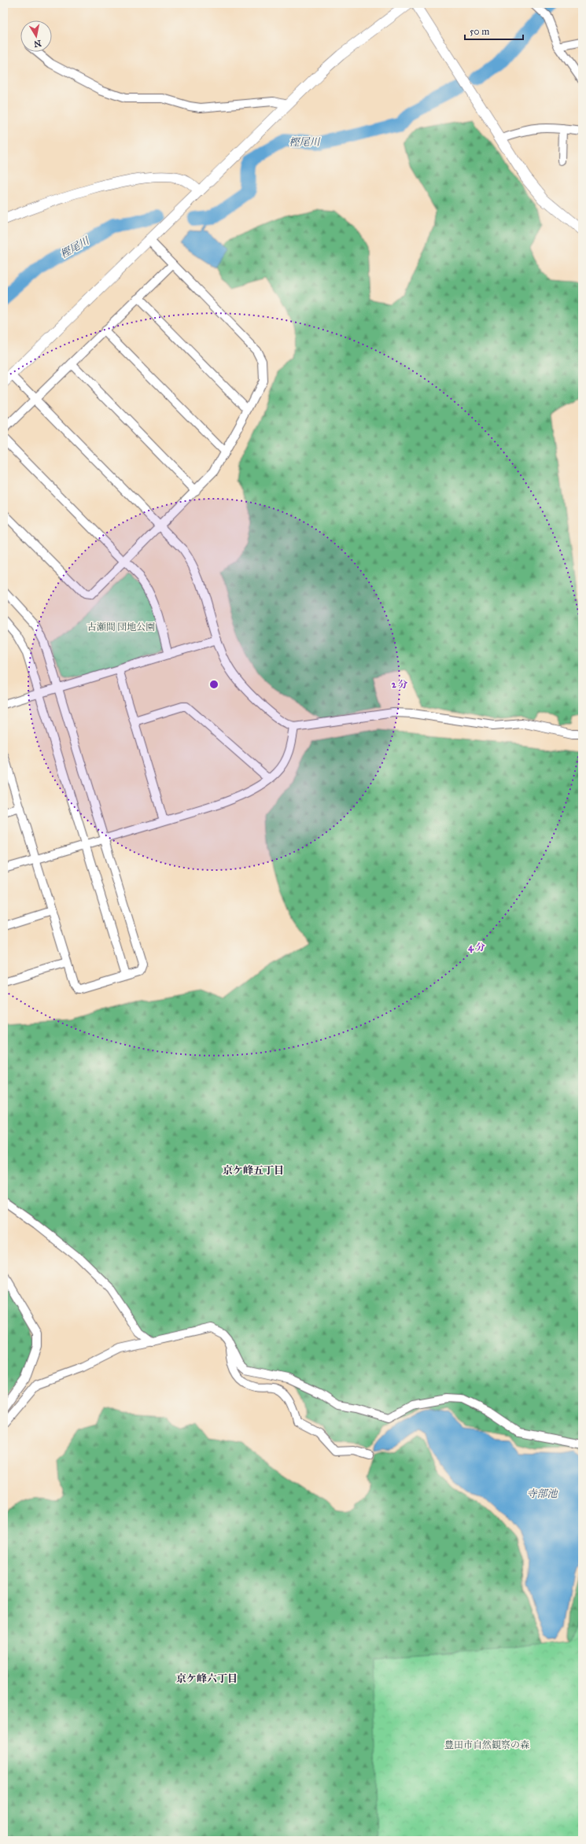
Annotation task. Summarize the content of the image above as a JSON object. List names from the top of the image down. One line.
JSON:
{"districts":["京ケ峰五丁目","京ケ峰六丁目"],"water":["樫尾川","寺部池"],"parks":["古瀬間 団地公園","豊田市自然観察の森"],"scale_bar":"50 m","north":"bottom","rings":["2 分","4 分"]}
